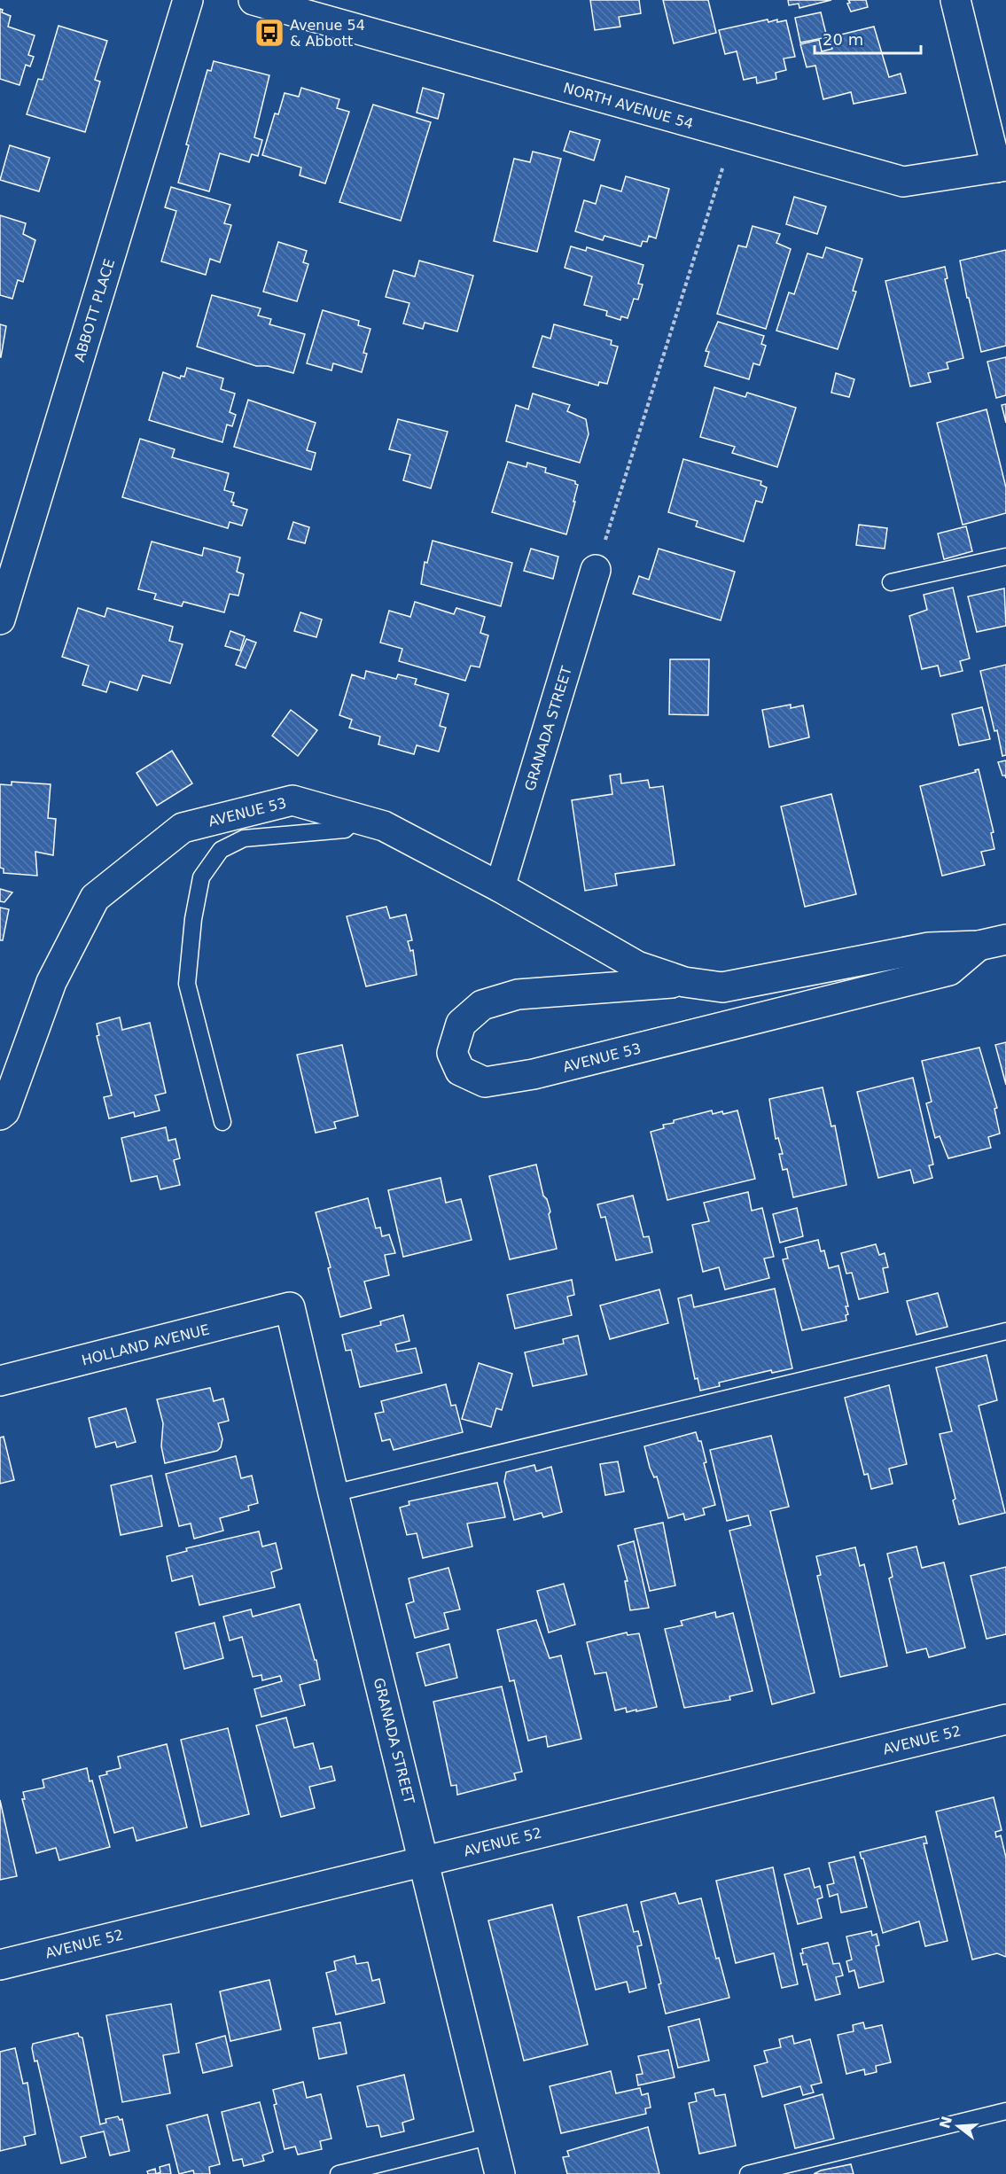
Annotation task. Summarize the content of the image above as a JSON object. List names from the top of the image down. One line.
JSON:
{"streets":{"street":["NORTH AVENUE 54","ABBOTT PLACE","GRANADA STREET","AVENUE 53","HOLLAND AVENUE","AVENUE 52"]},"crossings":[["GRANADA STREET","AVENUE 53"],["GRANADA STREET","HOLLAND AVENUE"],["GRANADA STREET","AVENUE 52"]],"places":{"bus stop":["Avenue 54 & Abbott"]},"scale_bar":"20 m","north":"left"}
